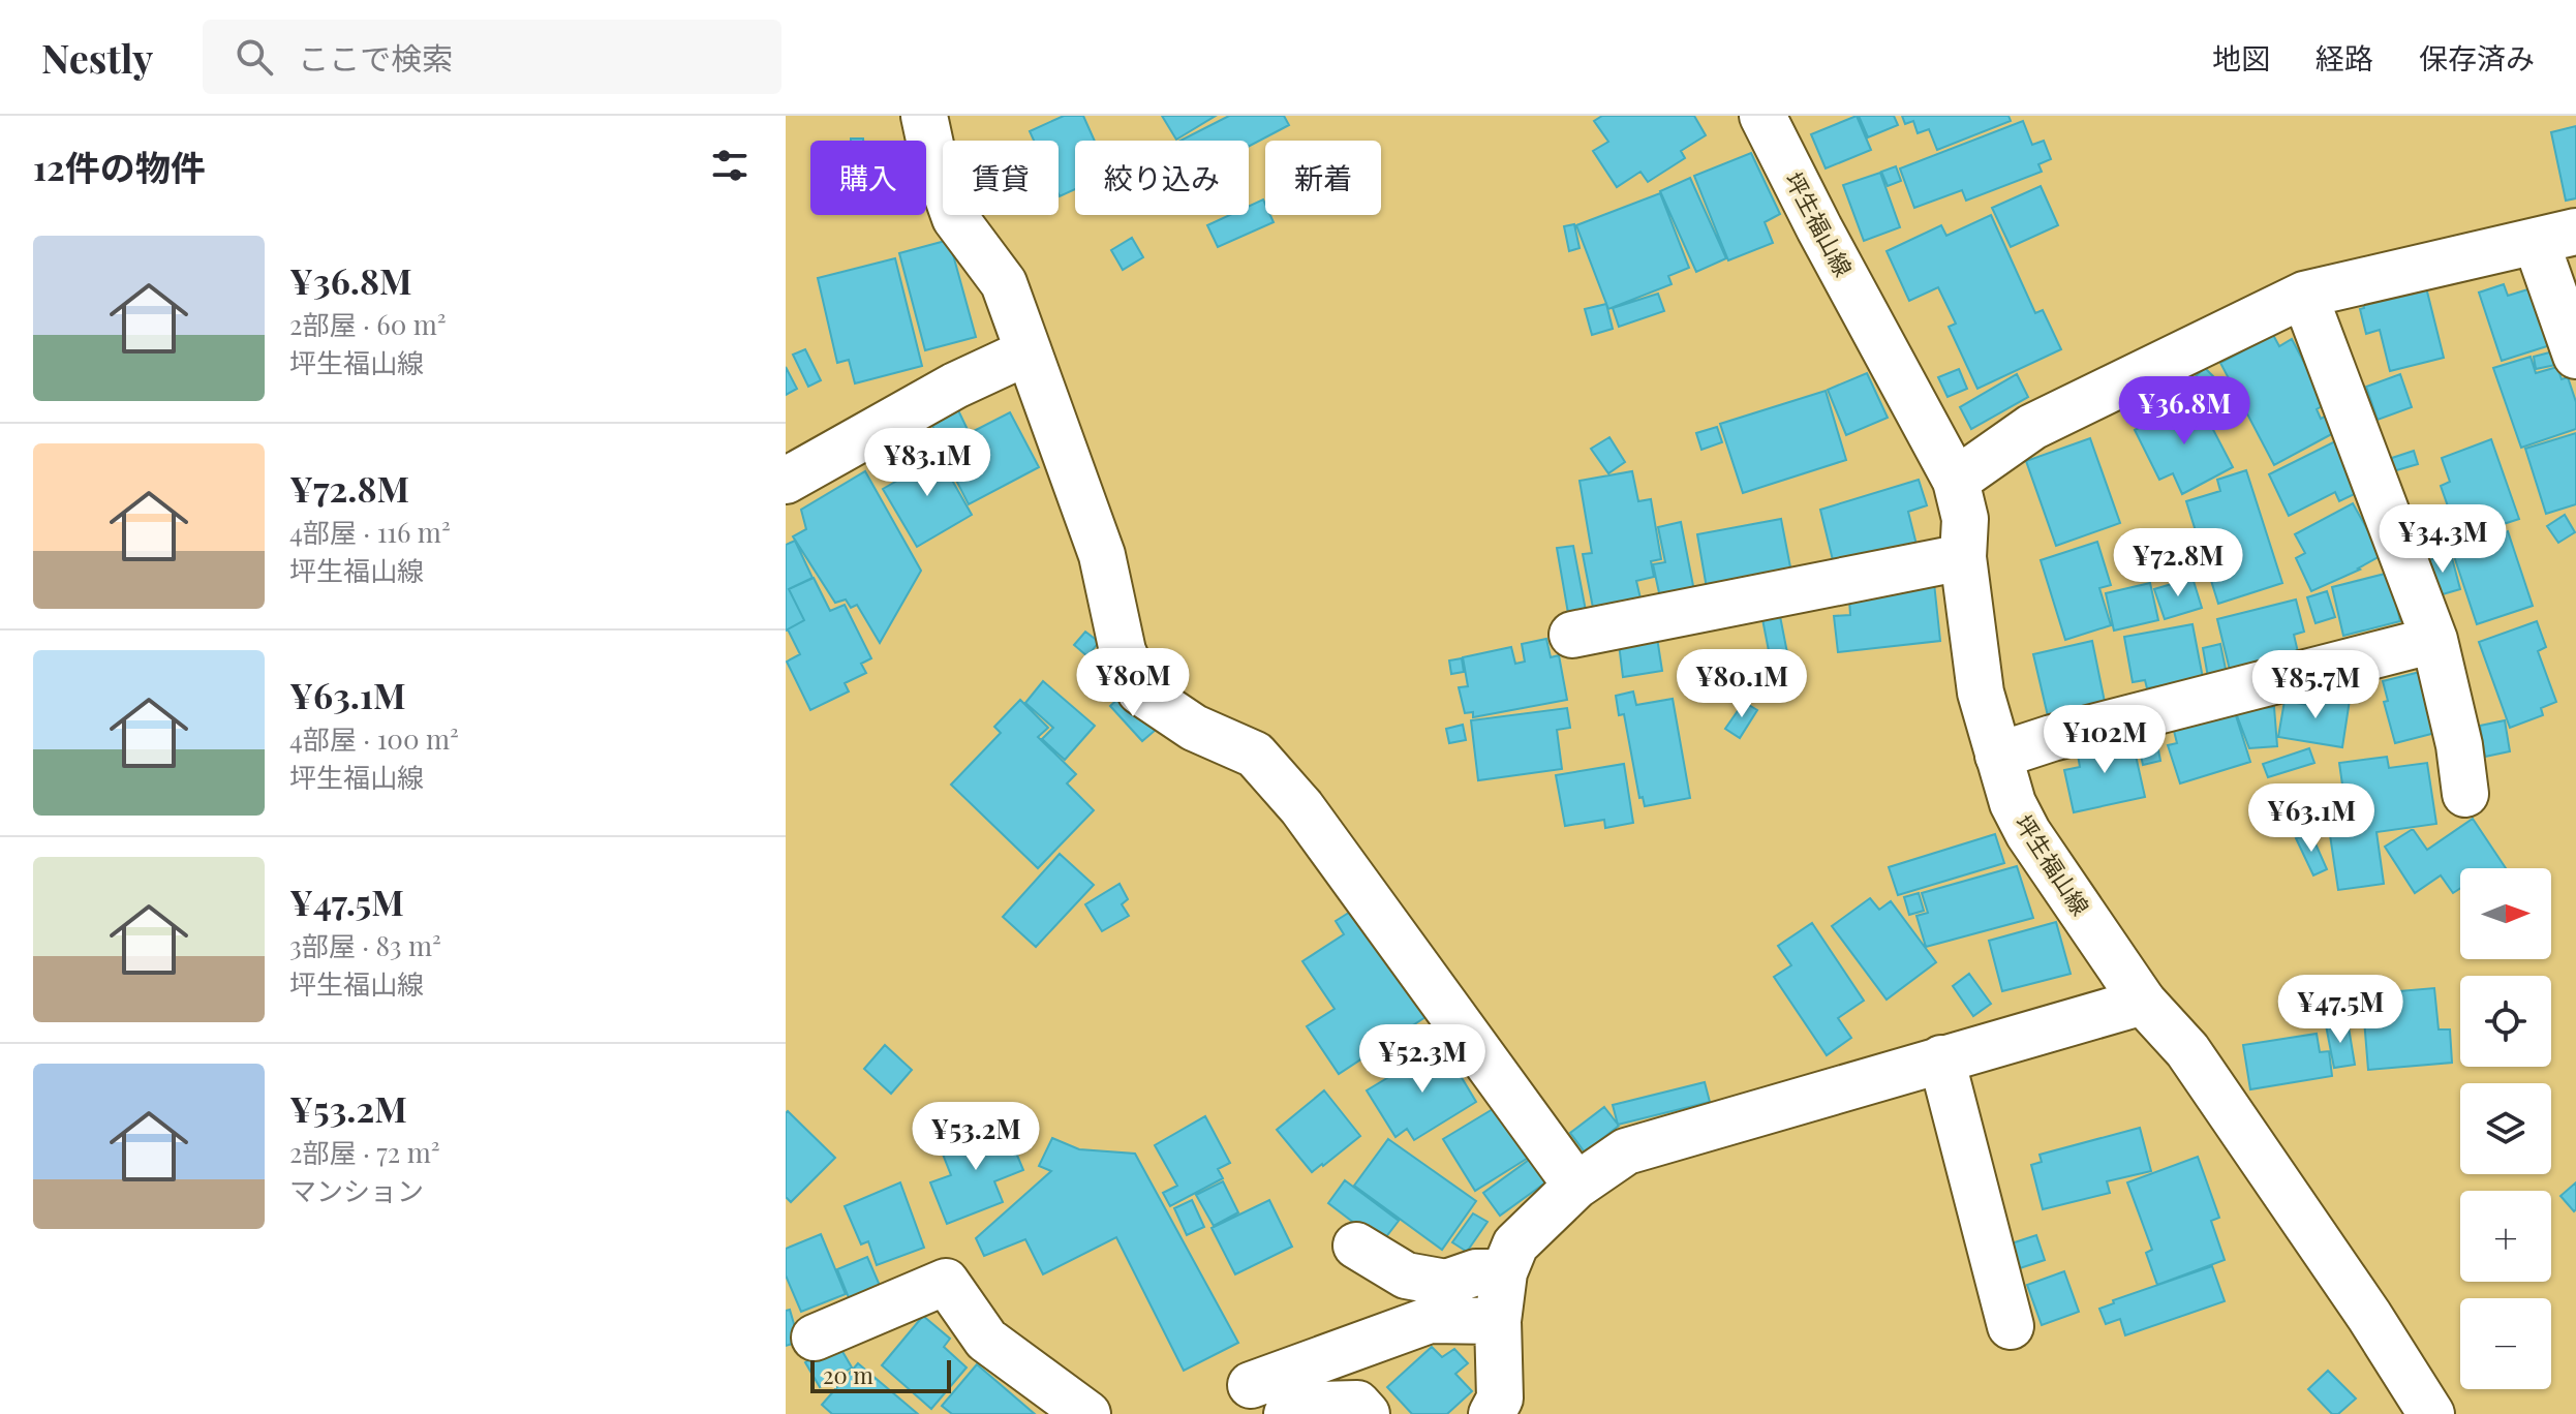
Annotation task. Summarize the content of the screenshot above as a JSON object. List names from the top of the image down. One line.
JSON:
{"streets":{"street":["坪生福山線"]},"scale_bar":"20 m","north":"right","page":{"header":"Nestly","search":"ここで検索","nav":["地図","経路","保存済み"],"heading":"12件の物件","chip":["購入","賃貸","絞り込み","新着"],"list":[{"name":"¥36.8M","note":"2部屋 · 60 m² · 坪生福山線"},{"name":"¥72.8M","note":"4部屋 · 116 m² · 坪生福山線"},{"name":"¥63.1M","note":"4部屋 · 100 m² · 坪生福山線"},{"name":"¥47.5M","note":"3部屋 · 83 m² · 坪生福山線"},{"name":"¥53.2M","note":"2部屋 · 72 m² · マンション"}],"price":["¥36.8M","¥83.1M","¥34.3M","¥72.8M","¥80M","¥80.1M","¥85.7M","¥102M","¥63.1M","¥47.5M","¥52.3M","¥53.2M"],"map_buttons":["+","−"],"scale":"20 m"}}
